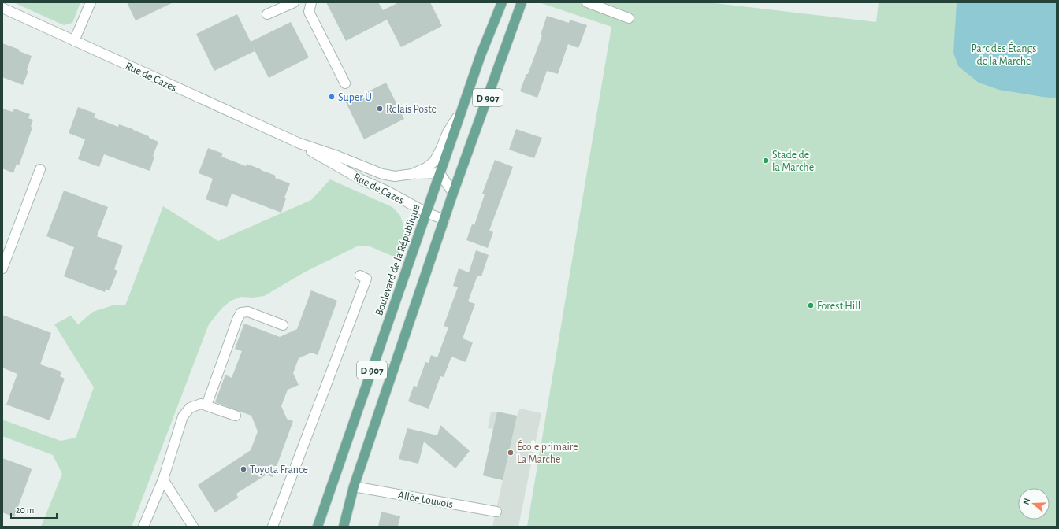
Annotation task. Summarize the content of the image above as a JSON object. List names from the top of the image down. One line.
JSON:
{"streets":{"main road":["D 907","Boulevard de la République"],"street":["Rue de Cazes","Allée Louvois"]},"crossings":[["Rue de Cazes","D 907"],["Rue de Cazes","Boulevard de la République"],["D 907","Allée Louvois"]],"parks":["Parc des Étangs de la Marche"],"places":["Super U","Relais Poste","Stade de la Marche","Forest Hill","École primaire La Marche","Toyota France"],"scale_bar":"20 m","north":"left"}
